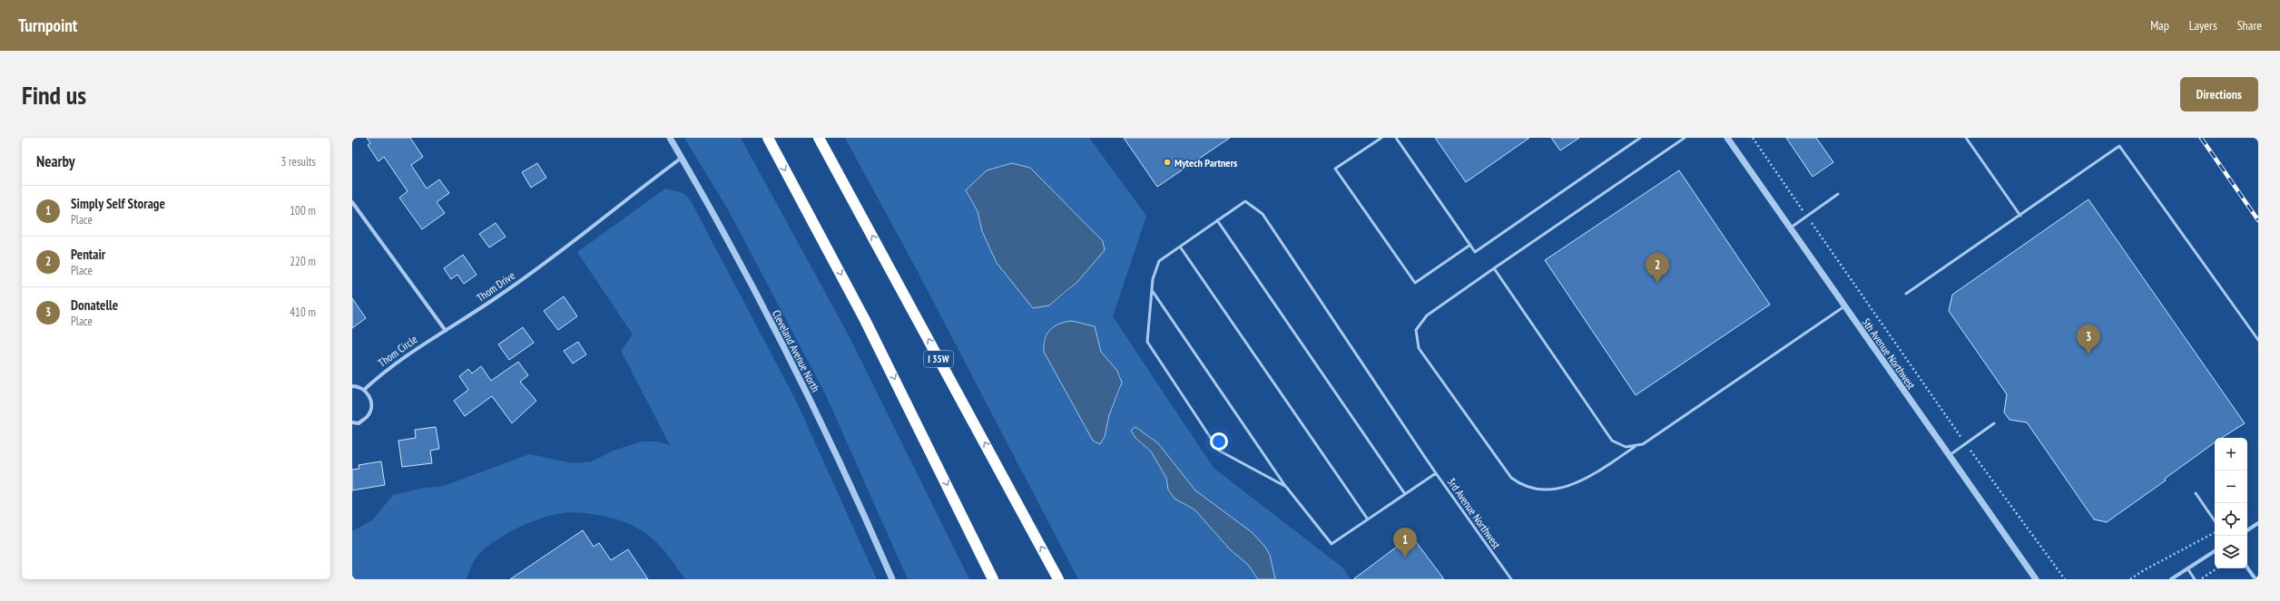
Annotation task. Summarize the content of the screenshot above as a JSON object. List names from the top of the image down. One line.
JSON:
{"streets":{"highway":["I 35W"],"street":["Thom Drive","Thom Circle","Cleveland Avenue North","5th Avenue Northwest"],"lane":["3rd Avenue Northwest"]},"crossings":[["Thom Drive","Thom Circle"],["Thom Drive","Cleveland Avenue North"]],"places":["Mytech Partners"],"page":{"header":"Turnpoint","nav":["Map","Layers","Share"],"buttons":"Directions","title":"Find us","heading":["Nearby","3 results"],"list":[{"mark":"1","name":"Simply Self Storage","note":"Place","value":"100 m"},{"mark":"2","name":"Pentair","note":"Place","value":"220 m"},{"mark":"3","name":"Donatelle","note":"Place","value":"410 m"}],"pins":["2","3","1"],"map_buttons":["+","−"]}}
